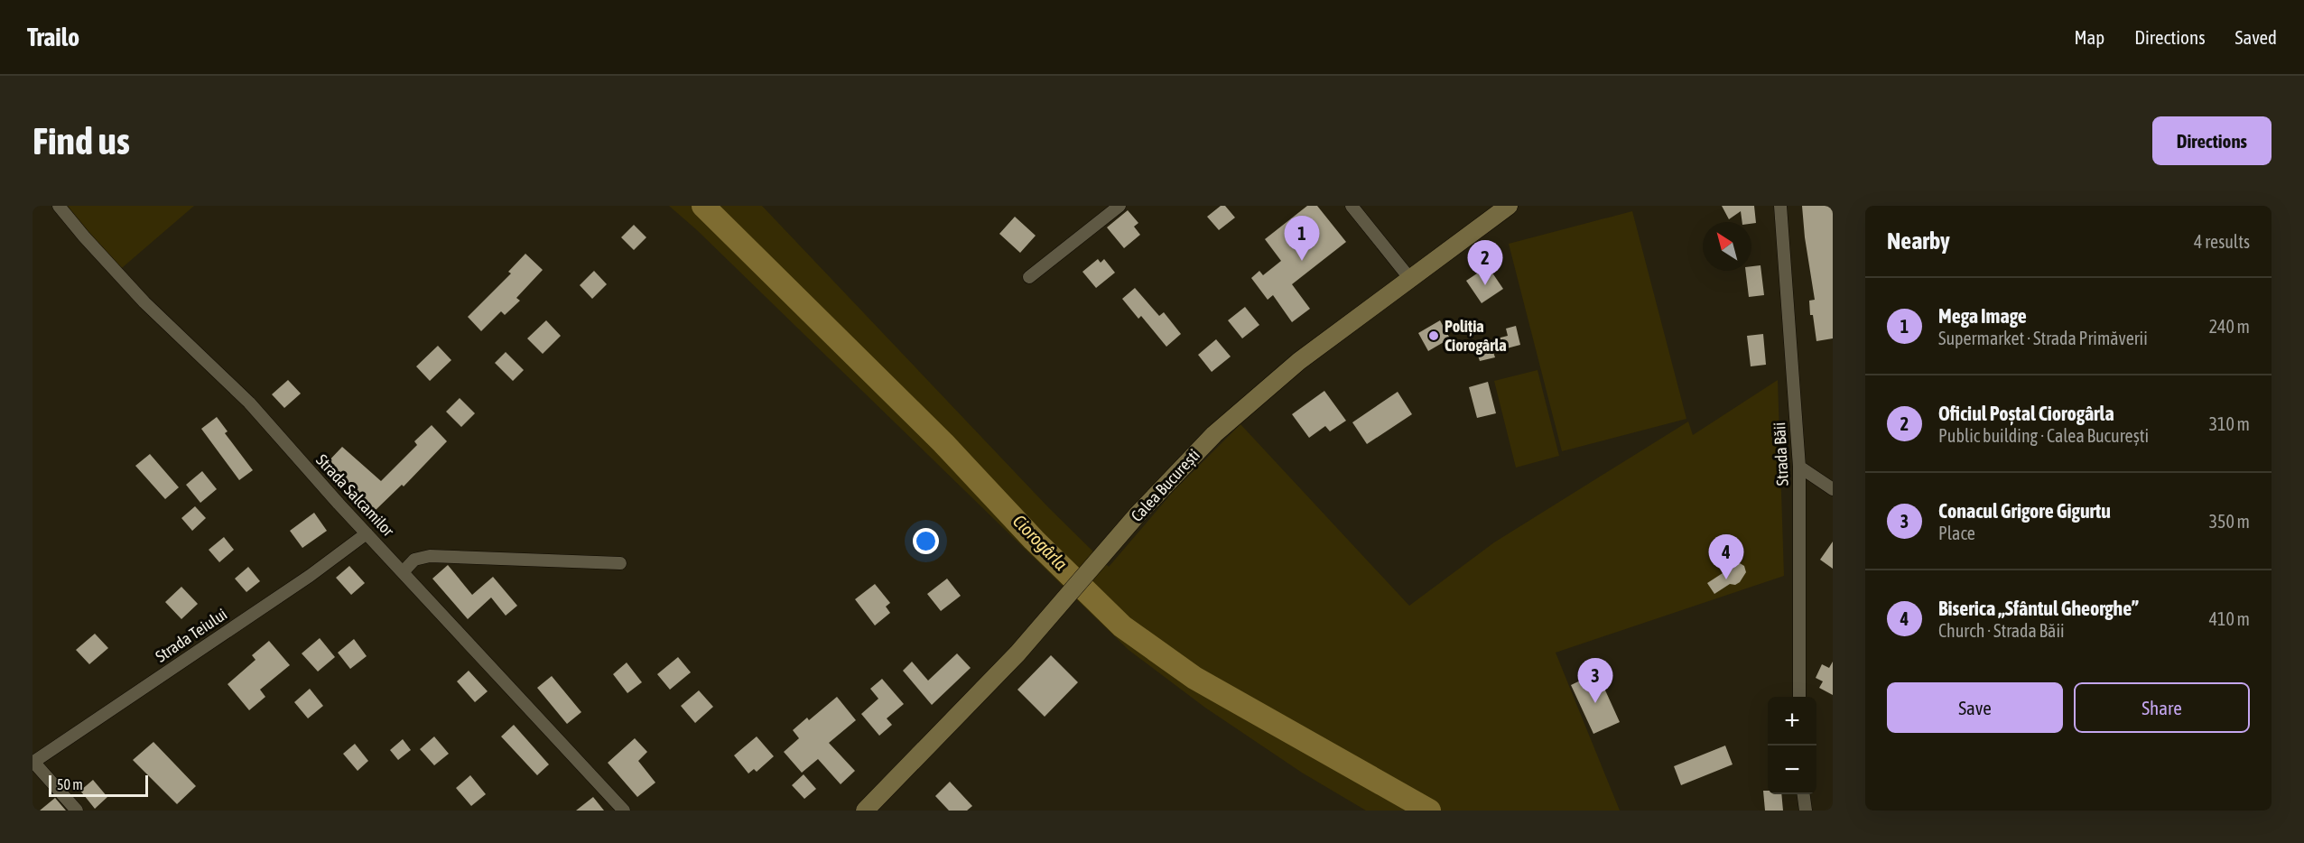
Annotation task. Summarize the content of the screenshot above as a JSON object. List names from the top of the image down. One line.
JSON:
{"streets":{"main road":["Calea București"],"street":["Strada Băii","Strada Salcamilor","Strada Teiului"]},"crossings":[["Strada Salcamilor","Strada Teiului"]],"water":["Ciorogârla"],"places":["Poliția Ciorogârla"],"scale_bar":"50 m","north":"top left","page":{"header":"Trailo","nav":["Map","Directions","Saved"],"buttons":["Directions",["Save","Share"]],"title":"Find us","heading":["Nearby","4 results"],"pins":["1","2","4","3"],"list":[{"mark":"1","name":"Mega Image","note":"Supermarket · Strada Primăverii","value":"240 m"},{"mark":"2","name":"Oficiul Poștal Ciorogârla","note":"Public building · Calea București","value":"310 m"},{"mark":"3","name":"Conacul Grigore Gigurtu","note":"Place","value":"350 m"},{"mark":"4","name":"Biserica „Sfântul Gheorghe”","note":"Church · Strada Băii","value":"410 m"}],"map_buttons":["+","−"],"scale":"50 m"}}
